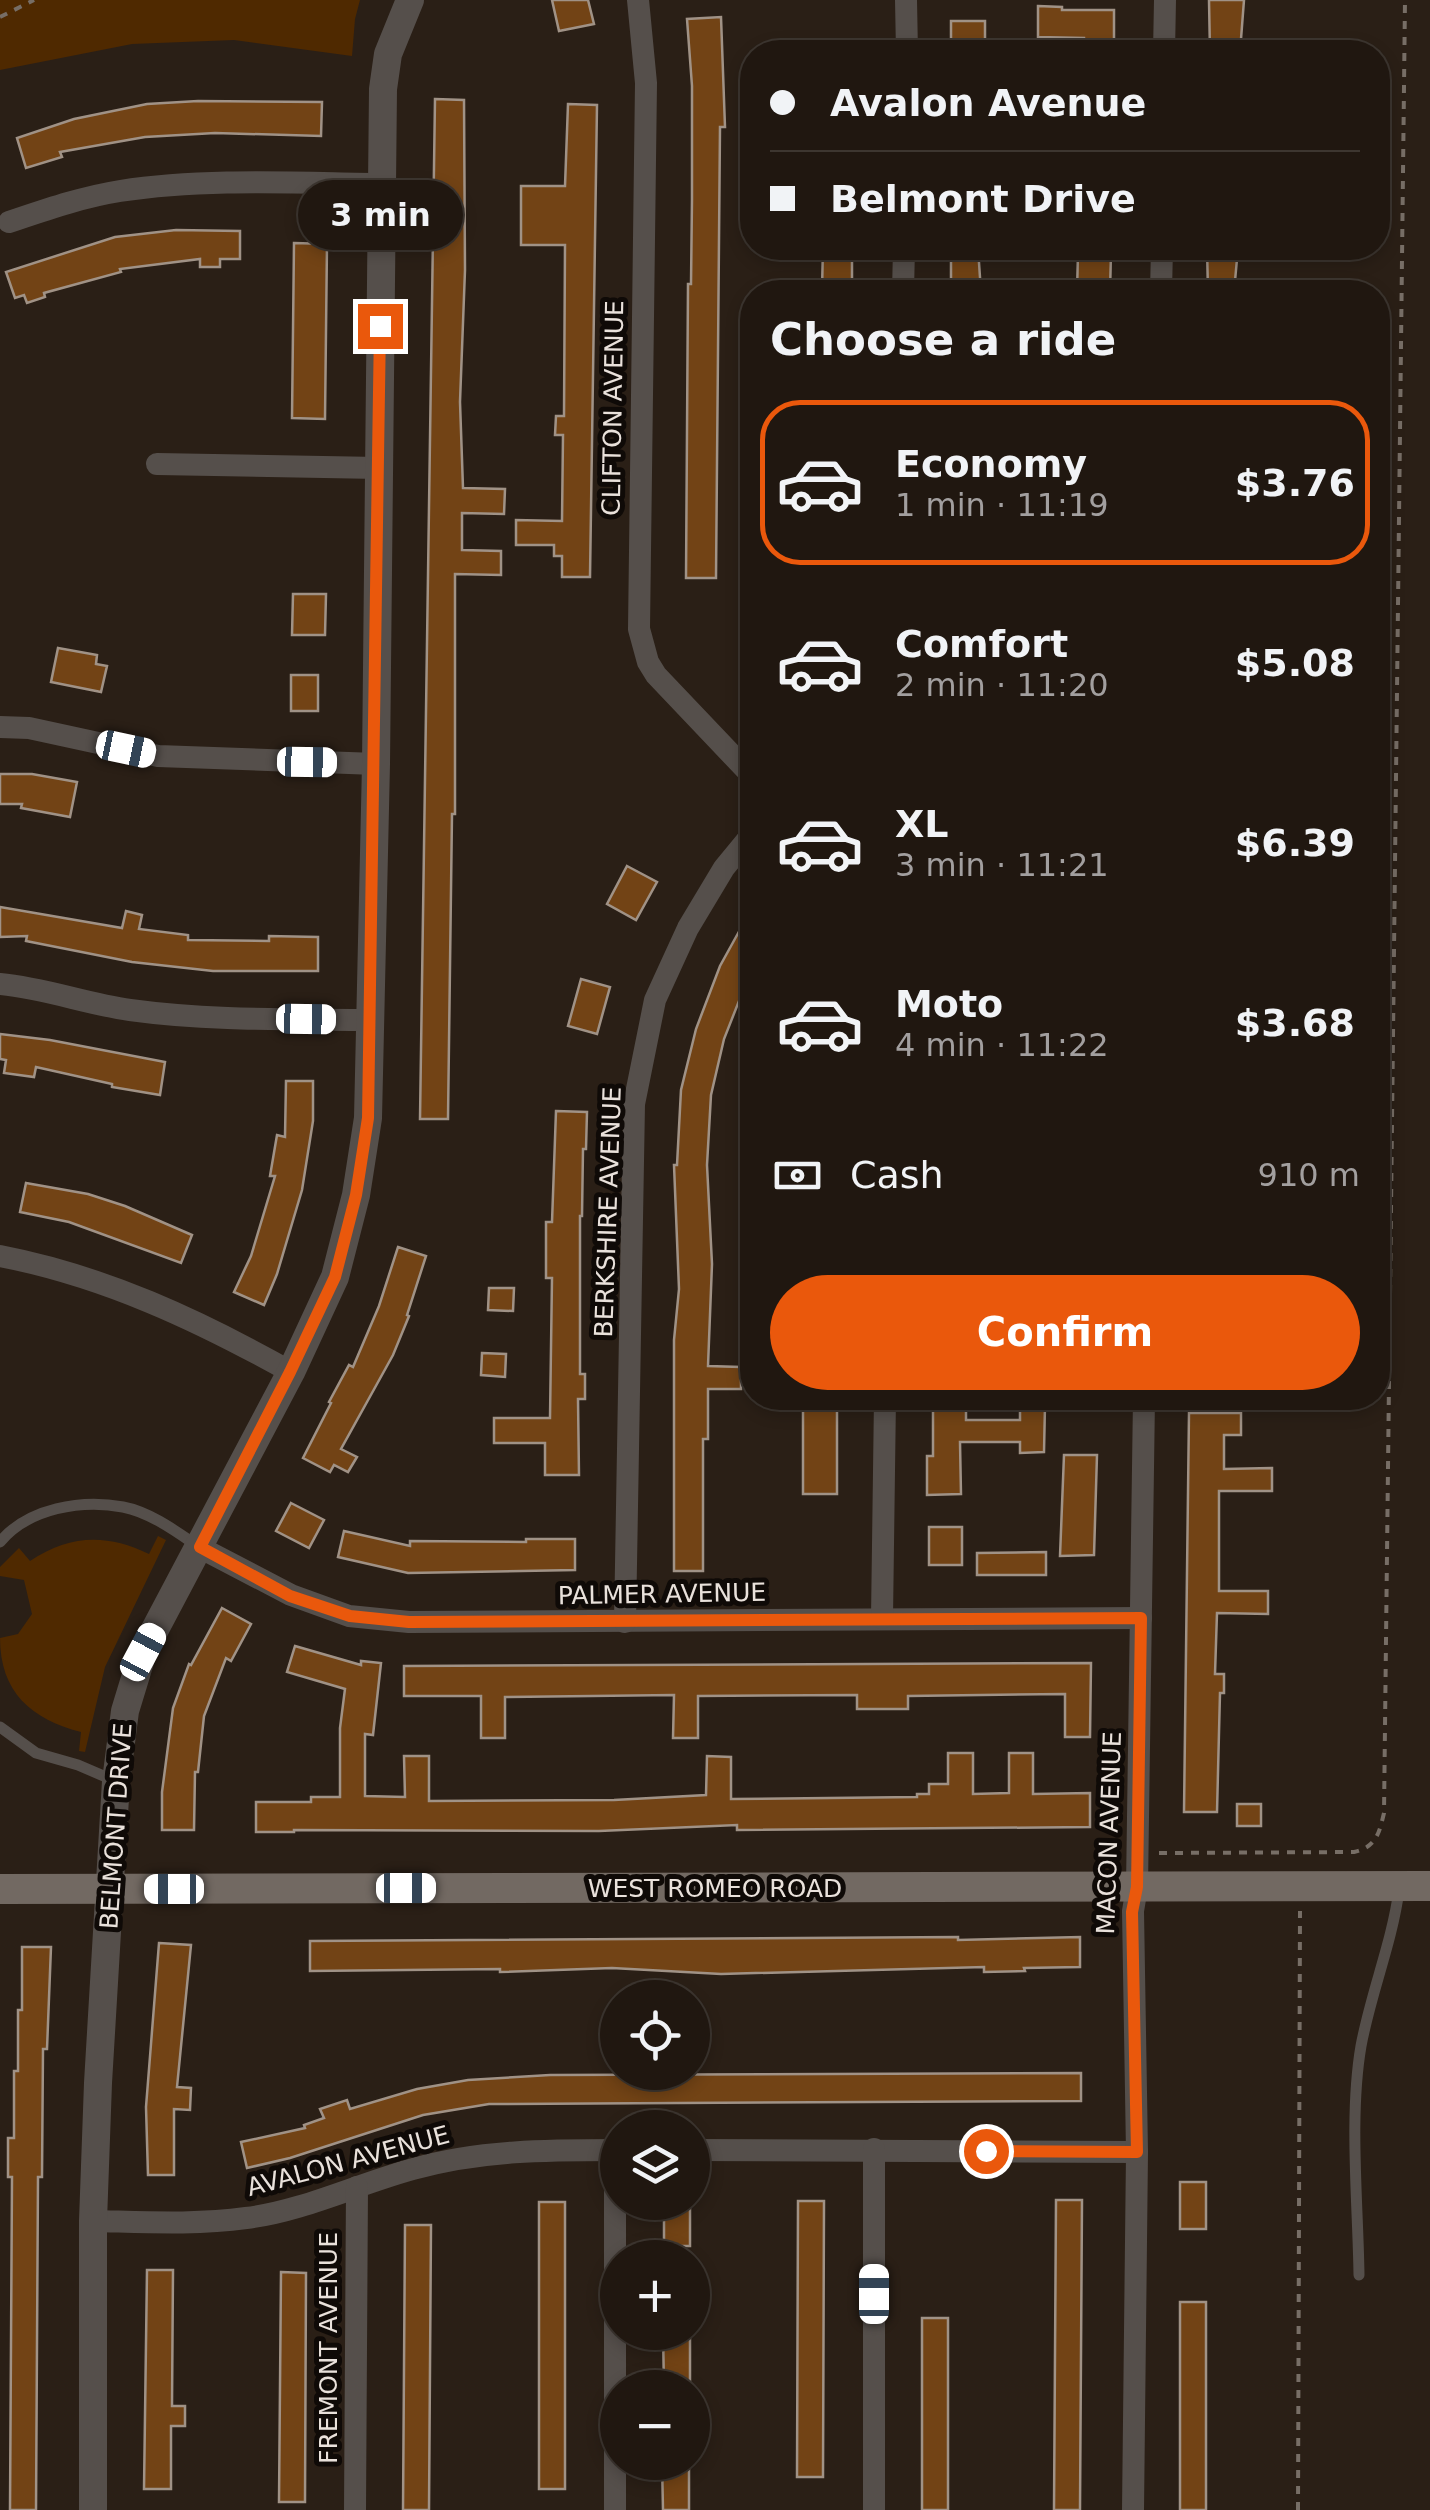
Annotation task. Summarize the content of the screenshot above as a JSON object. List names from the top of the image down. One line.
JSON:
{"streets":{"main road":["WEST ROMEO ROAD"],"street":["CLIFTON AVENUE","BERKSHIRE AVENUE","PALMER AVENUE","BELMONT DRIVE","MACON AVENUE","AVALON AVENUE","FREMONT AVENUE"]},"crossings":[["BERKSHIRE AVENUE","PALMER AVENUE"],["PALMER AVENUE","BELMONT DRIVE"],["PALMER AVENUE","MACON AVENUE"],["BELMONT DRIVE","WEST ROMEO ROAD"],["BELMONT DRIVE","AVALON AVENUE"],["MACON AVENUE","WEST ROMEO ROAD"],["AVALON AVENUE","FREMONT AVENUE"]],"page":{"banner":["Avalon Avenue","Belmont Drive"],"bubble":"3 min","heading":"Choose a ride","list":[{"name":"Economy","note":"1 min · 11:19","value":"$3.76"},{"name":"Comfort","note":"2 min · 11:20","value":"$5.08"},{"name":"XL","note":"3 min · 11:21","value":"$6.39"},{"name":"Moto","note":"4 min · 11:22","value":"$3.68"}],"pay":["Cash","910 m"],"buttons":"Confirm","map_buttons":["+","−"]}}
